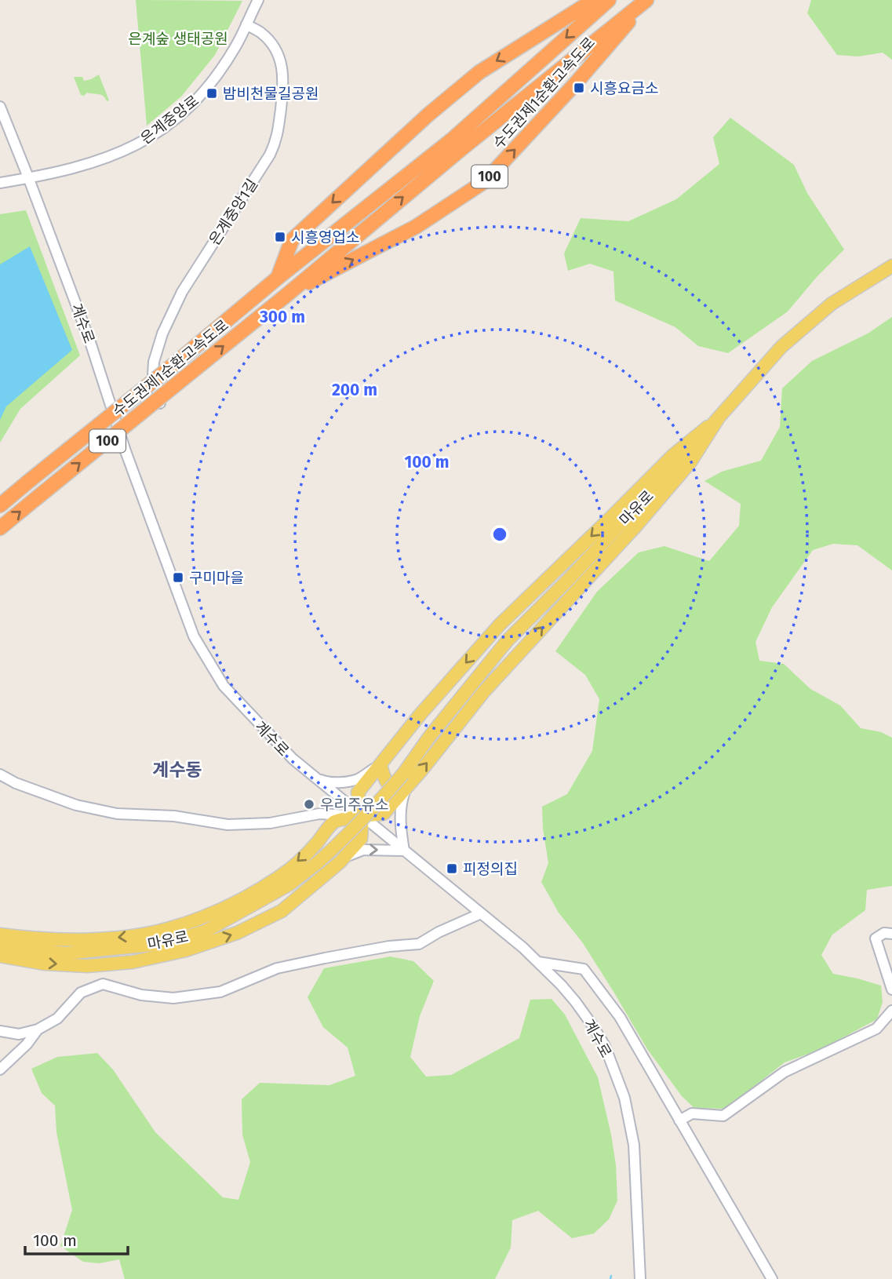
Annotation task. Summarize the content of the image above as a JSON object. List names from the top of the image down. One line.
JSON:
{"streets":{"highway":["수도권제1순환고속도로","100"],"main road":["마유로"],"street":["은계중앙로","은계중앙1길","계수로"]},"crossings":[["은계중앙로","은계중앙1길"],["은계중앙로","계수로"]],"districts":["계수동"],"parks":["은계숲 생태공원"],"places":{"transit":["시흥요금소","밤비천물길공원","시흥영업소","구미마을","피정의집"],"other":["우리주유소"]},"scale_bar":"100 m","rings":["300 m","200 m","100 m"]}
